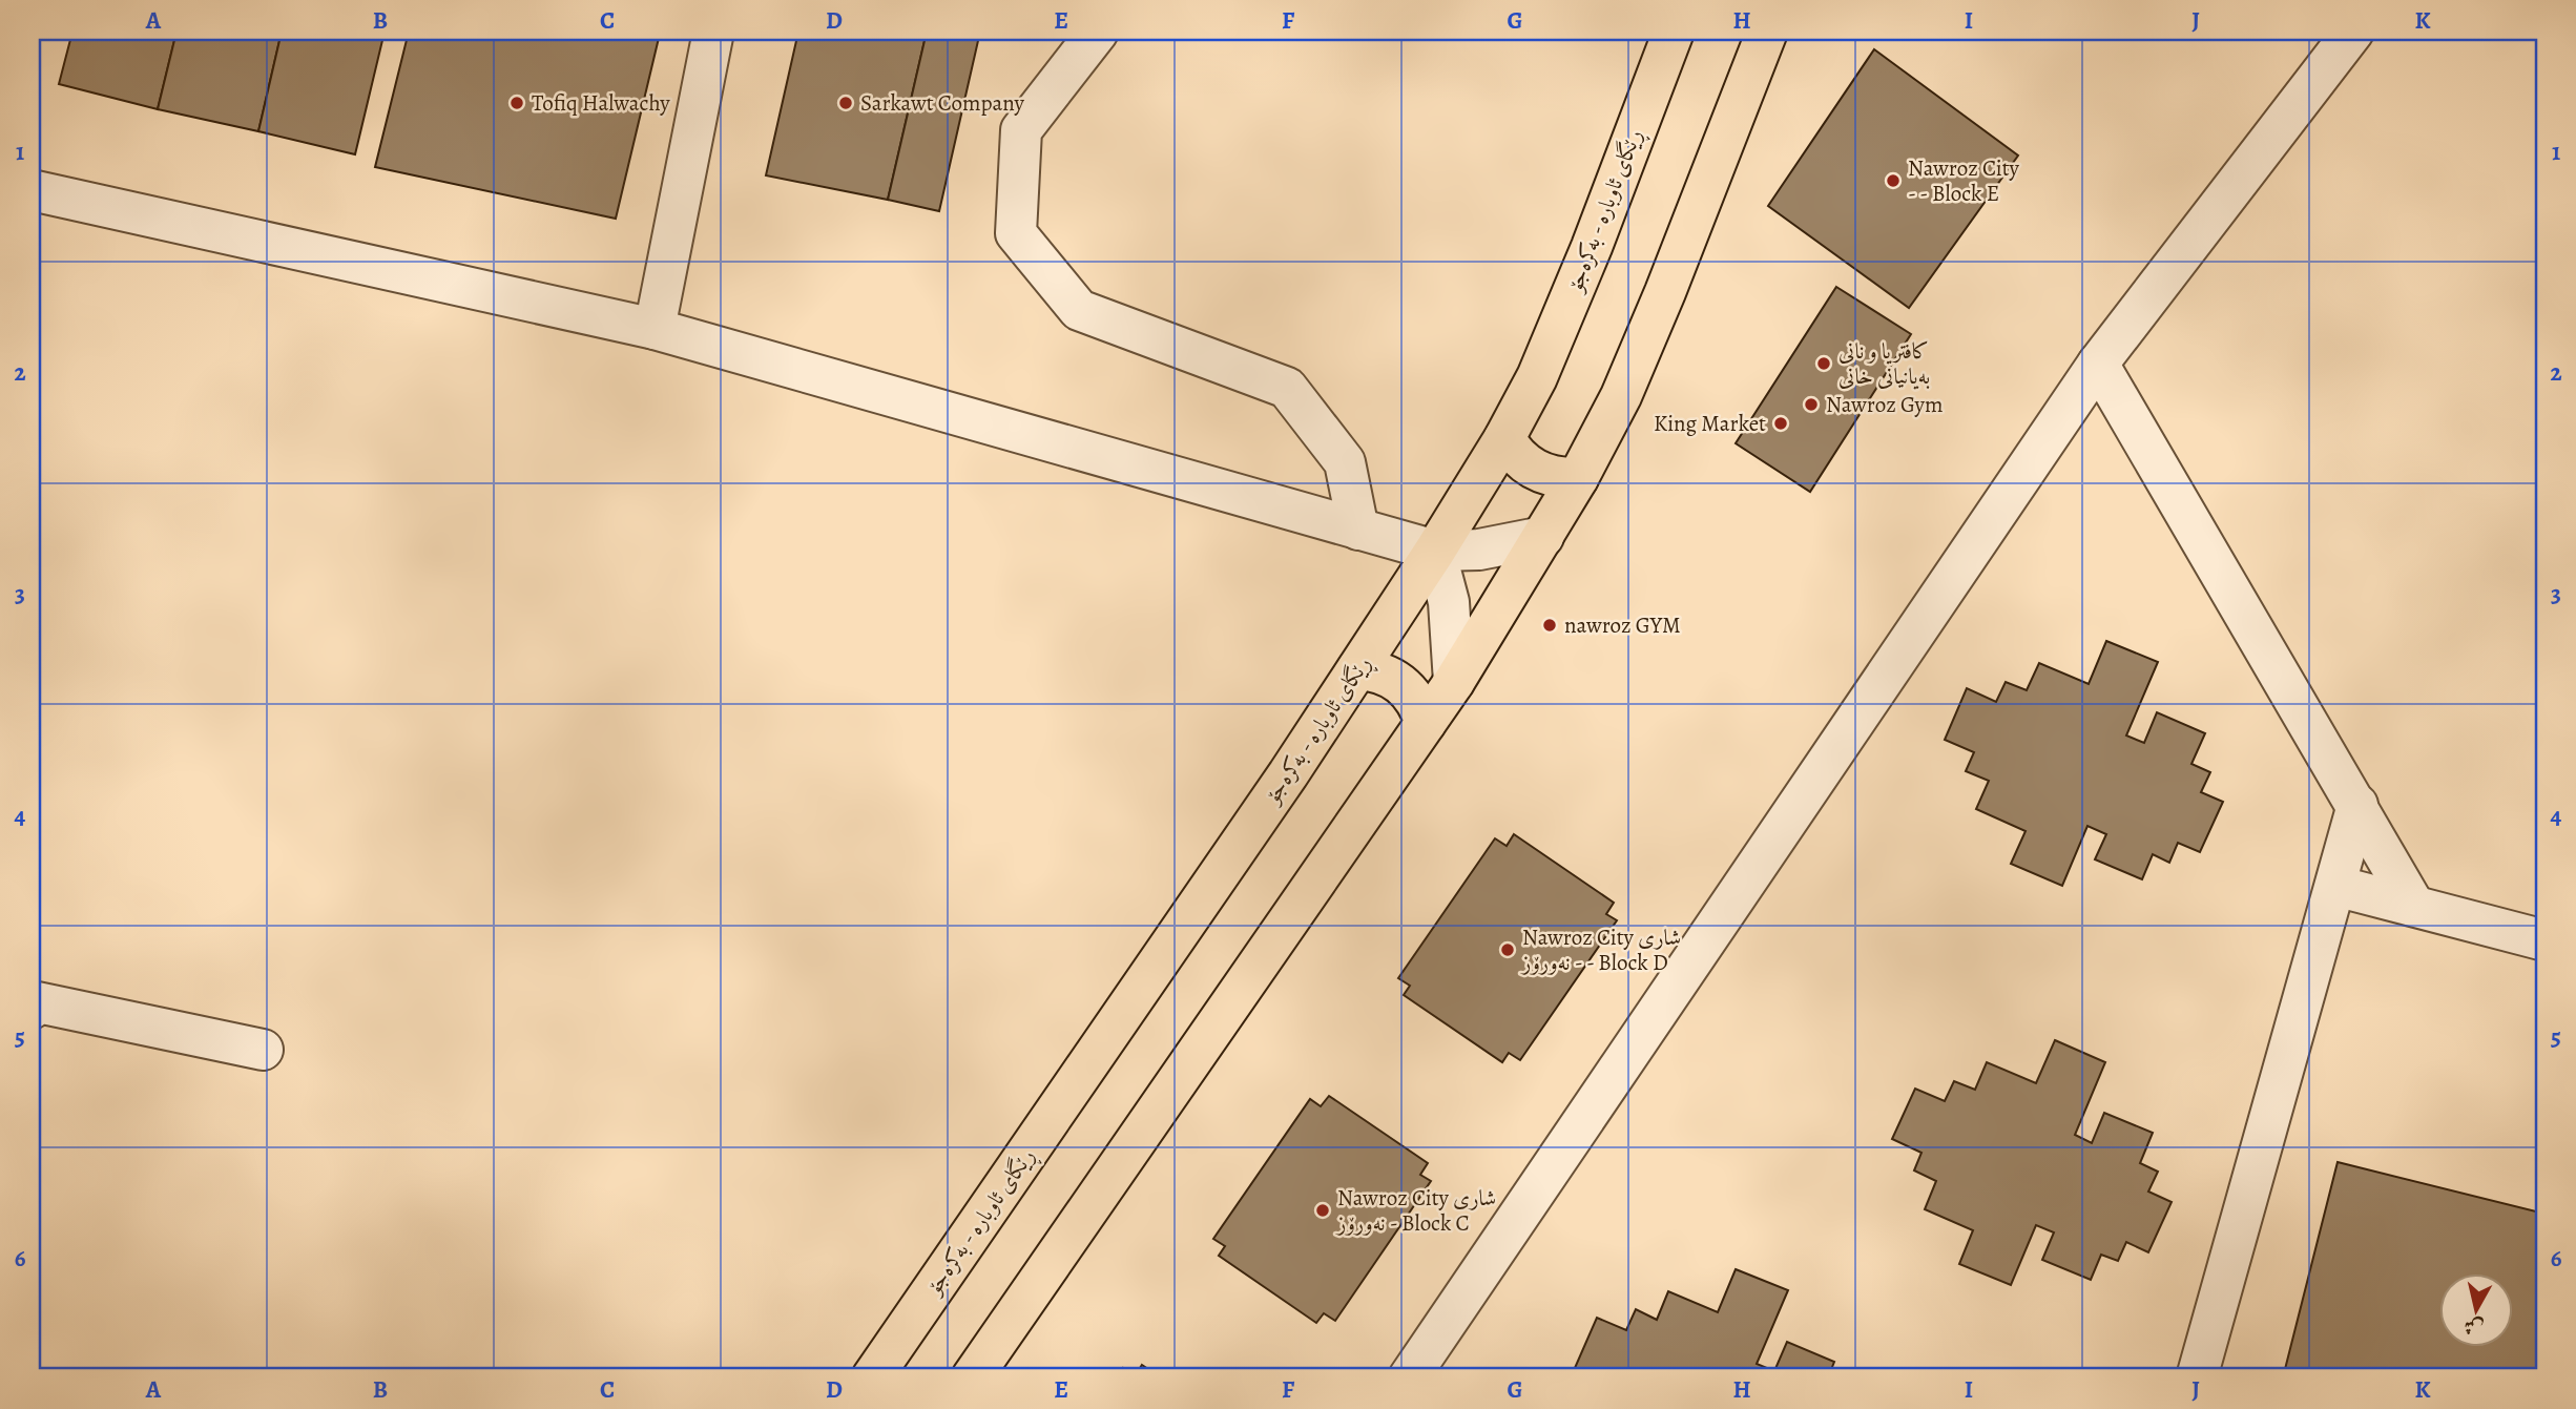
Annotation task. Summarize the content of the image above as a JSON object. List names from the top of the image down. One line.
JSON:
{"streets":{"main road":["ڕێگای ئاوبارە - بەکرەجۆ"]},"places":["Tofiq Halwachy","Sarkawt Company","Nawroz City - - Block E","کافتریا و نانی بەیانیانی خانی","Nawroz Gym","King Market","nawroz GYM","Nawroz City شاری نەورۆز - - Block D","Nawroz City شاری نەورۆز - Block C"],"north":"bottom","grid":{"columns":["A","B","C","D","E","F","G","H","I","J","K"],"rows":["1","2","3","4","5","6"]}}
